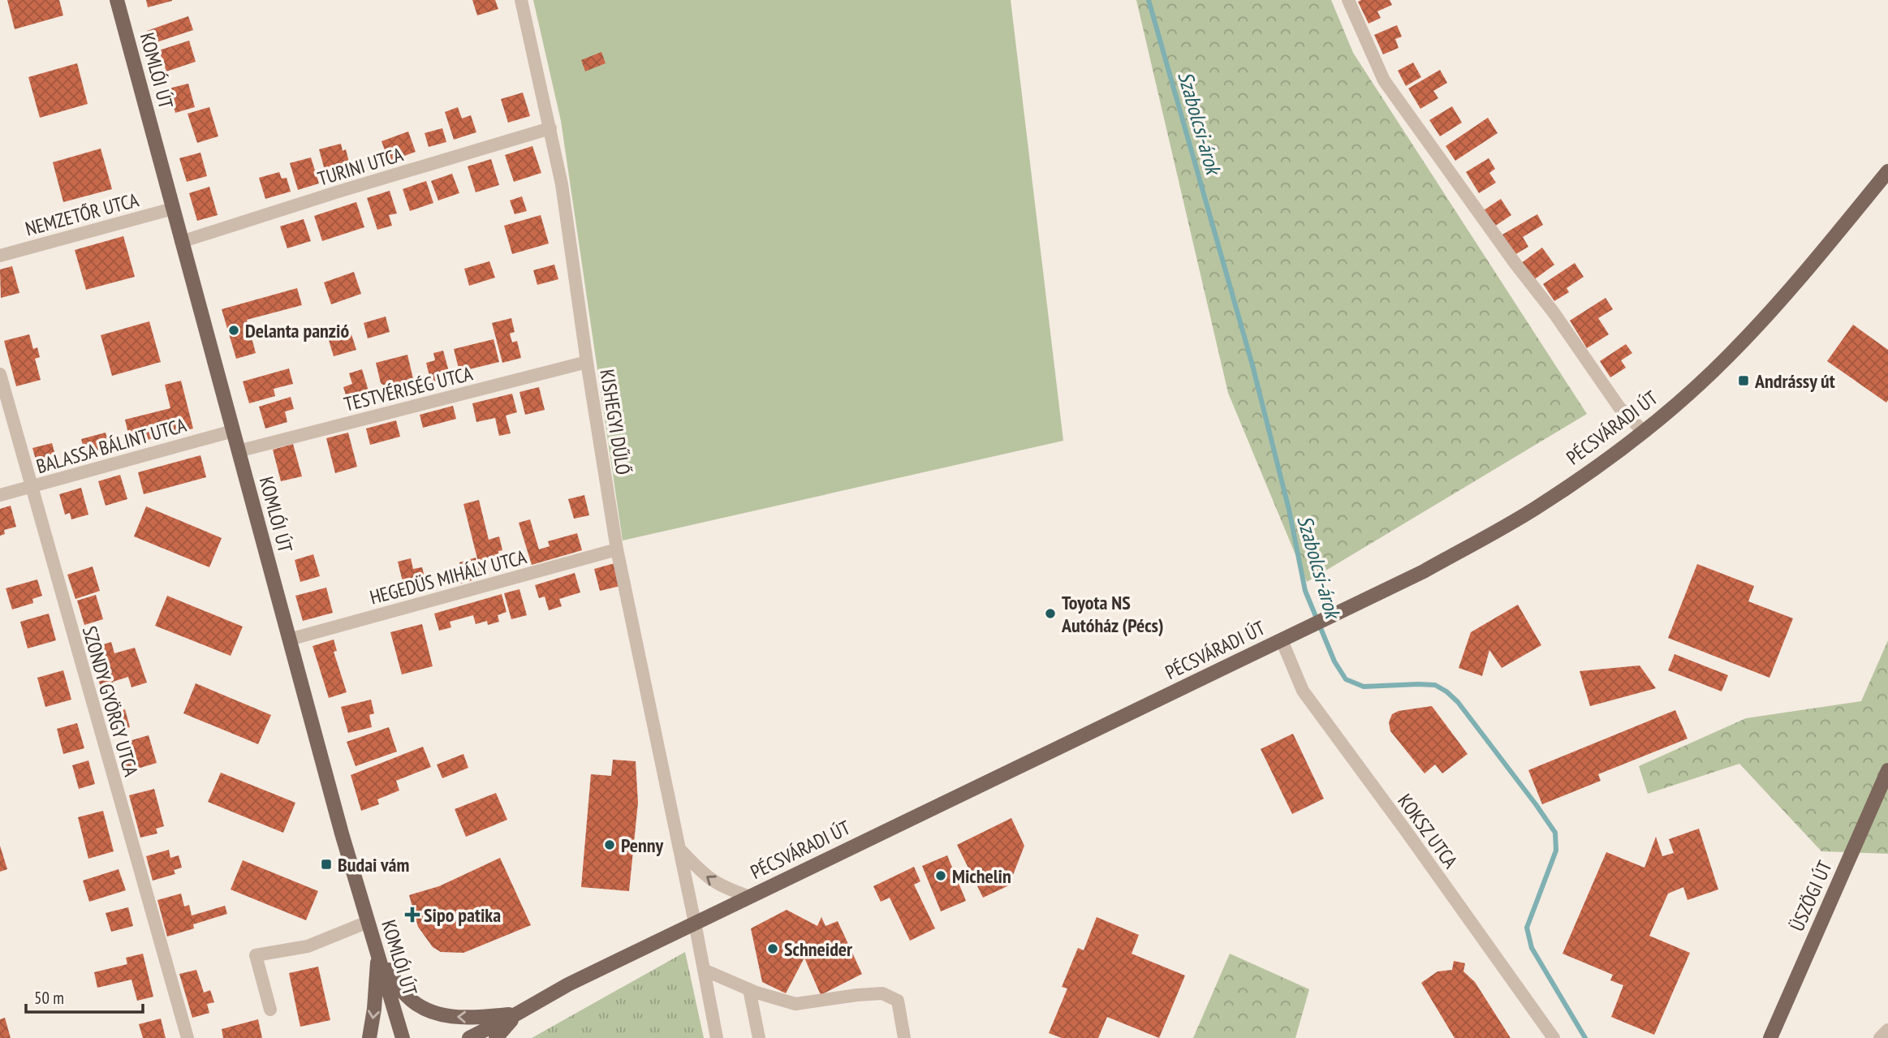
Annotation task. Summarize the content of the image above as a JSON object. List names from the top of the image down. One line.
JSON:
{"streets":{"main road":["KOMLÓI ÚT","PÉCSVÁRADI ÚT","ÜSZÖGI ÚT"],"street":["TURINI UTCA","NEMZETŐR UTCA","TESTVÉRISÉG UTCA","KISHEGYI DŰLŐ","BALASSA BÁLINT UTCA","HEGEDÜS MIHÁLY UTCA","SZONDY GYÖRGY UTCA","KOKSZ UTCA"]},"crossings":[["KOMLÓI ÚT","TURINI UTCA"],["KOMLÓI ÚT","NEMZETŐR UTCA"],["KOMLÓI ÚT","TESTVÉRISÉG UTCA"],["KOMLÓI ÚT","BALASSA BÁLINT UTCA"],["KOMLÓI ÚT","HEGEDÜS MIHÁLY UTCA"],["TURINI UTCA","KISHEGYI DŰLŐ"],["TESTVÉRISÉG UTCA","KISHEGYI DŰLŐ"],["KISHEGYI DŰLŐ","PÉCSVÁRADI ÚT"],["KISHEGYI DŰLŐ","HEGEDÜS MIHÁLY UTCA"],["PÉCSVÁRADI ÚT","KOKSZ UTCA"],["BALASSA BÁLINT UTCA","SZONDY GYÖRGY UTCA"]],"water":["Szabolcsi-árok"],"places":{"other":["Delanta panzió","Toyota NS Autóház (Pécs)","Penny","Michelin","Schneider"],"transit":["Andrássy út","Budai vám"],"health":["Sipo patika"]},"scale_bar":"50 m"}
